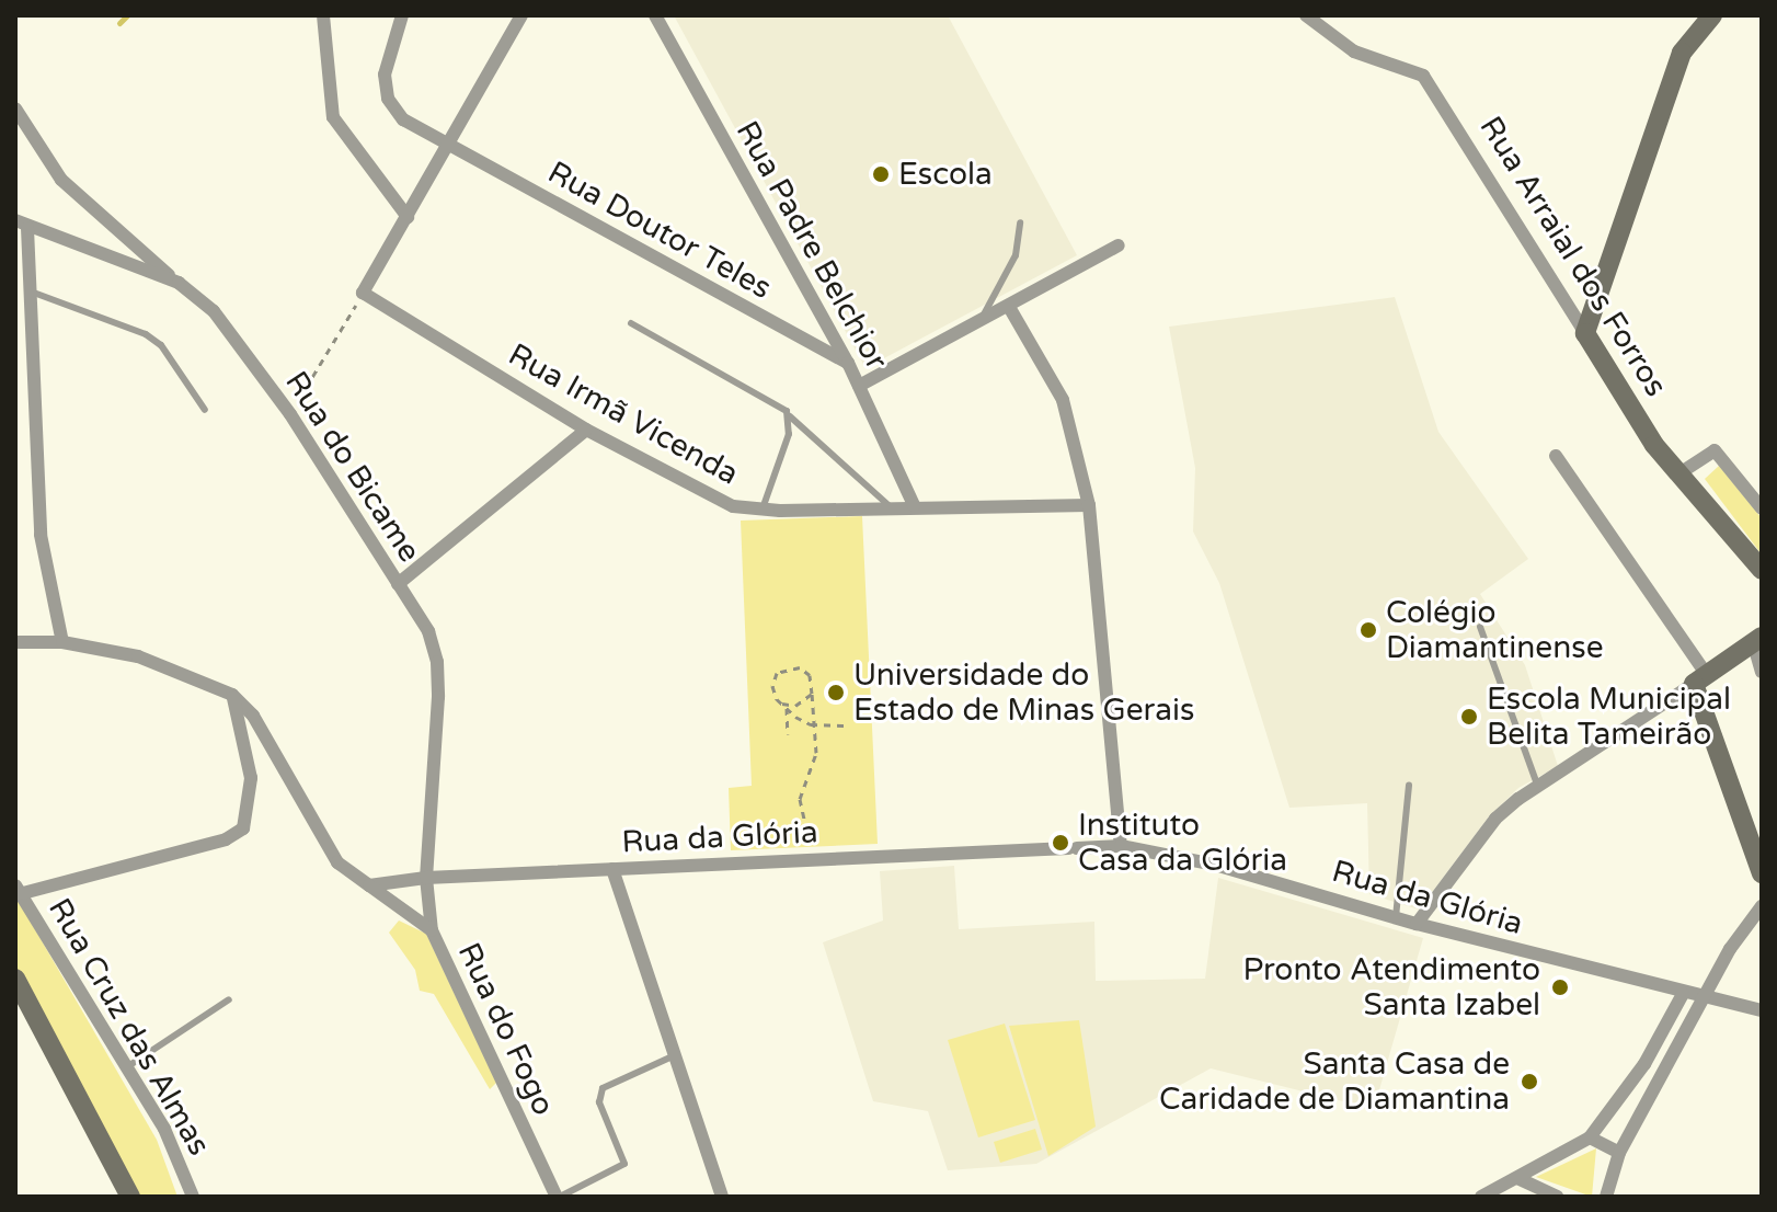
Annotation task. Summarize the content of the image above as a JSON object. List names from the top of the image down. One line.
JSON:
{"streets":{"main road":["Rua Arraial dos Forros"],"street":["Rua Doutor Teles","Rua Padre Belchior","Rua Irmã Vicenda","Rua do Bicame","Rua da Glória","Rua Cruz das Almas","Rua do Fogo"]},"crossings":[["Rua Doutor Teles","Rua Padre Belchior"],["Rua Padre Belchior","Rua Irmã Vicenda"],["Rua do Bicame","Rua da Glória"],["Rua do Bicame","Rua do Fogo"],["Rua da Glória","Rua do Fogo"]],"places":["Escola","Colégio Diamantinense","Universidade do Estado de Minas Gerais","Escola Municipal Belita Tameirão","Instituto Casa da Glória","Pronto Atendimento Santa Izabel","Santa Casa de Caridade de Diamantina"]}
